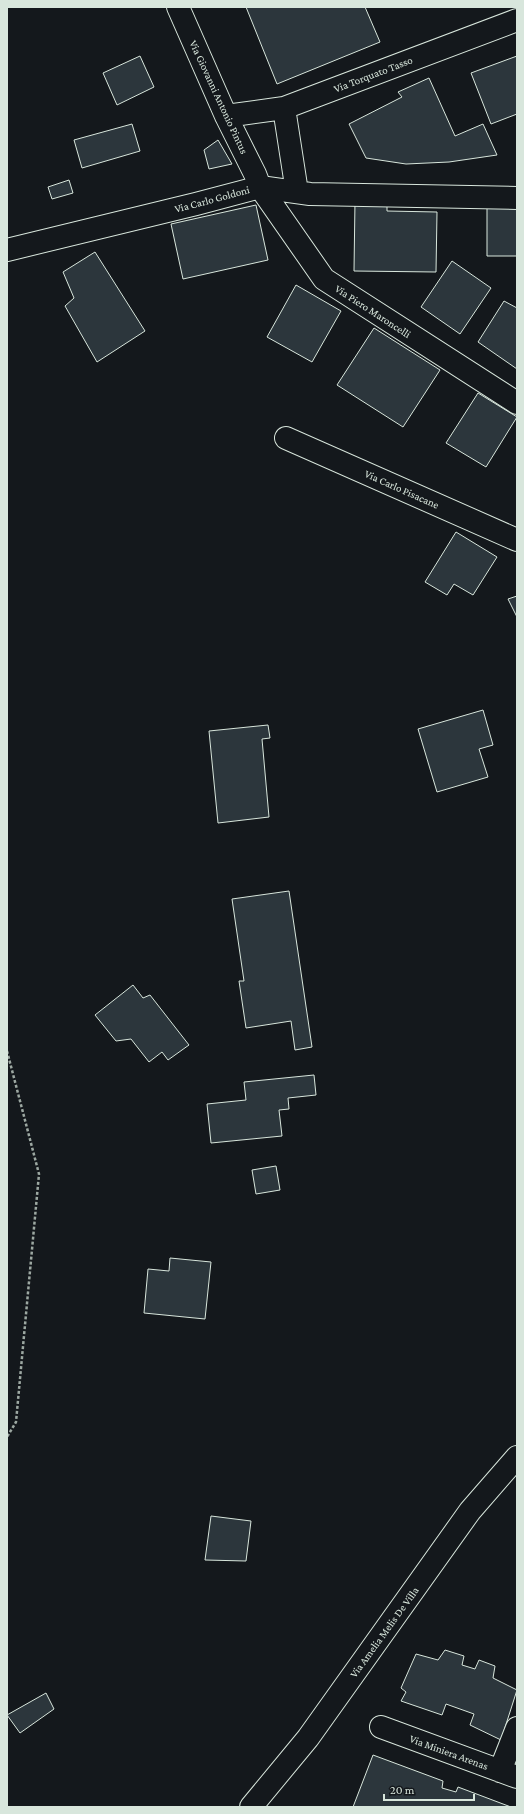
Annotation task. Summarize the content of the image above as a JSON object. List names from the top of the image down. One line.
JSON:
{"streets":{"street":["Via Torquato Tasso","Via Giovanni Antonio Pintus","Via Carlo Goldoni","Via Piero Maroncelli","Via Carlo Pisacane","Via Amelia Melis De Villa","Via Miniera Arenas"]},"crossings":[["Via Torquato Tasso","Via Giovanni Antonio Pintus"],["Via Giovanni Antonio Pintus","Via Carlo Goldoni"],["Via Giovanni Antonio Pintus","Via Piero Maroncelli"],["Via Carlo Goldoni","Via Piero Maroncelli"]],"scale_bar":"20 m"}
